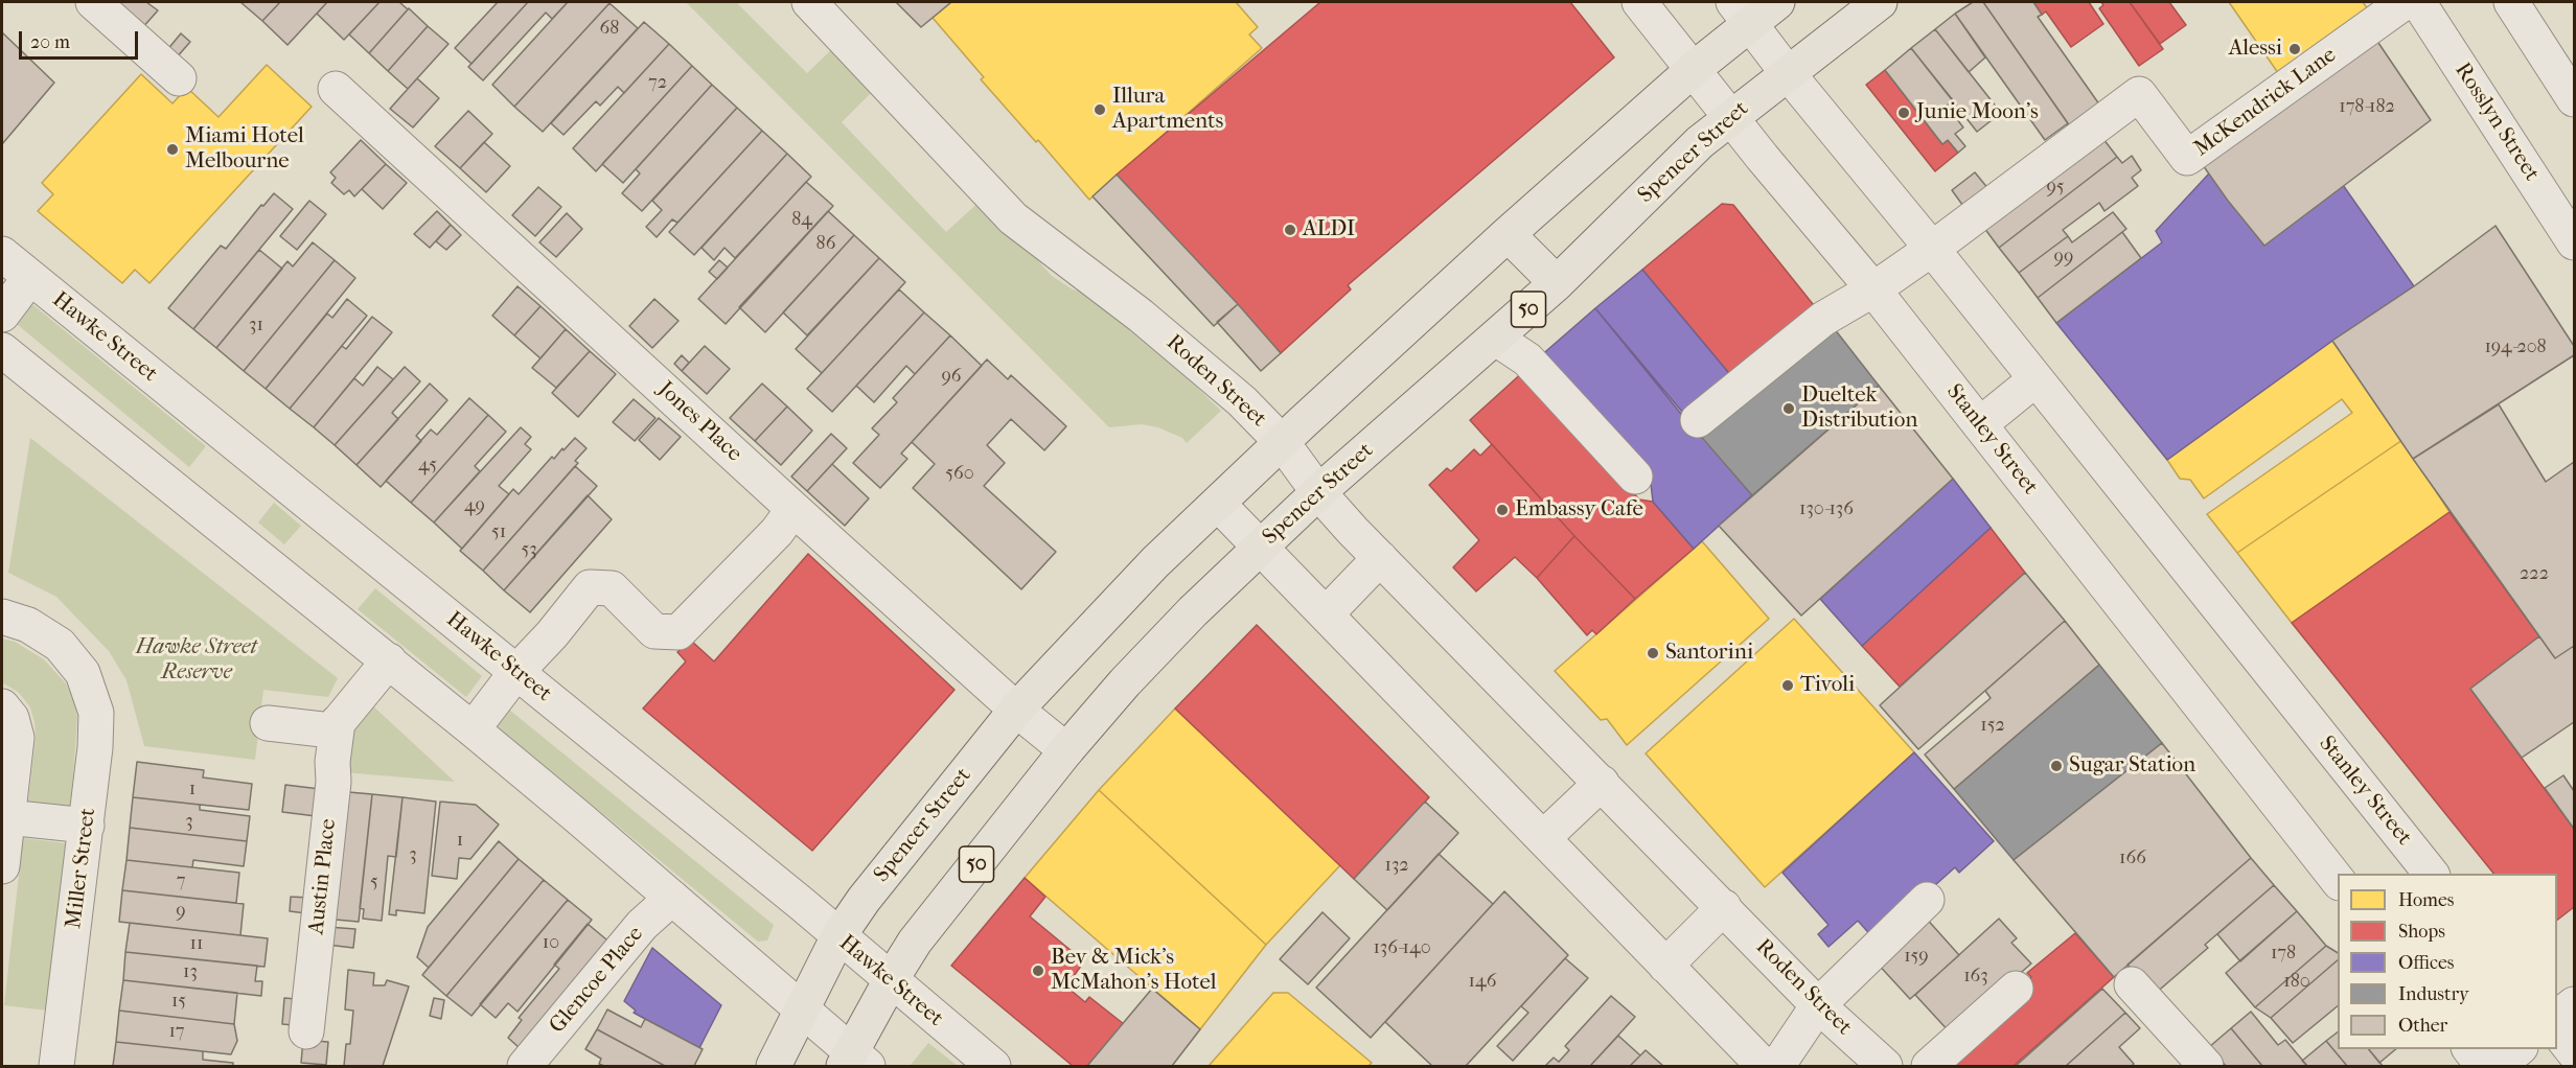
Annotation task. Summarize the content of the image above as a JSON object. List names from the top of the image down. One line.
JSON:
{"streets":{"main road":["Spencer Street","50"],"street":["McKendrick Lane","Rosslyn Street","Hawke Street","Roden Street","Jones Place","Stanley Street","Miller Street","Austin Place","Glencoe Place"]},"crossings":[["McKendrick Lane","Stanley Street"],["Spencer Street","Hawke Street"],["Spencer Street","Roden Street"],["Spencer Street","Jones Place"],["Spencer Street","Stanley Street"]],"parks":["Hawke Street Reserve"],"places":["Alessi","Illura Apartments","Junie Moon's","Miami Hotel Melbourne","ALDI","Dueltek Distribution","Embassy Cafe","Santorini","Tivoli","Sugar Station","Bev & Mick's McMahon's Hotel"],"house_numbers":["68","72","178-182","95","84","86","99","31","194-208","96","45","560","49","130-136","51","53","222","152","1","3","1","3","166","132","7","5","9","10","11","136-140","178","159","13","163","146","180","15","17"],"legend":["Homes","Shops","Offices","Industry","Other"],"scale_bar":"20 m"}
